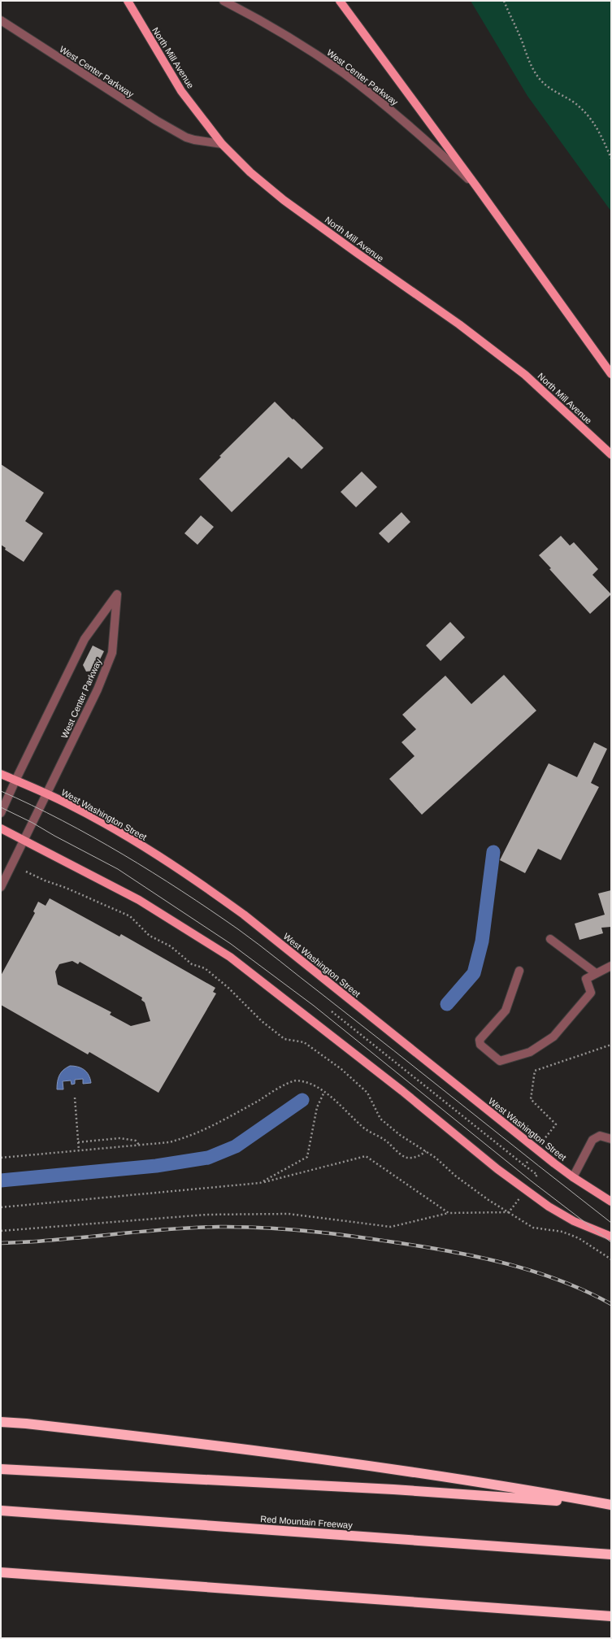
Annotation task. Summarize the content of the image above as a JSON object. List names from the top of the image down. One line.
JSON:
{"streets":{"highway":["Red Mountain Freeway"],"main road":["North Mill Avenue","West Washington Street"],"street":["West Center Parkway"]},"crossings":[["North Mill Avenue","West Center Parkway"],["West Center Parkway","West Washington Street"]]}
